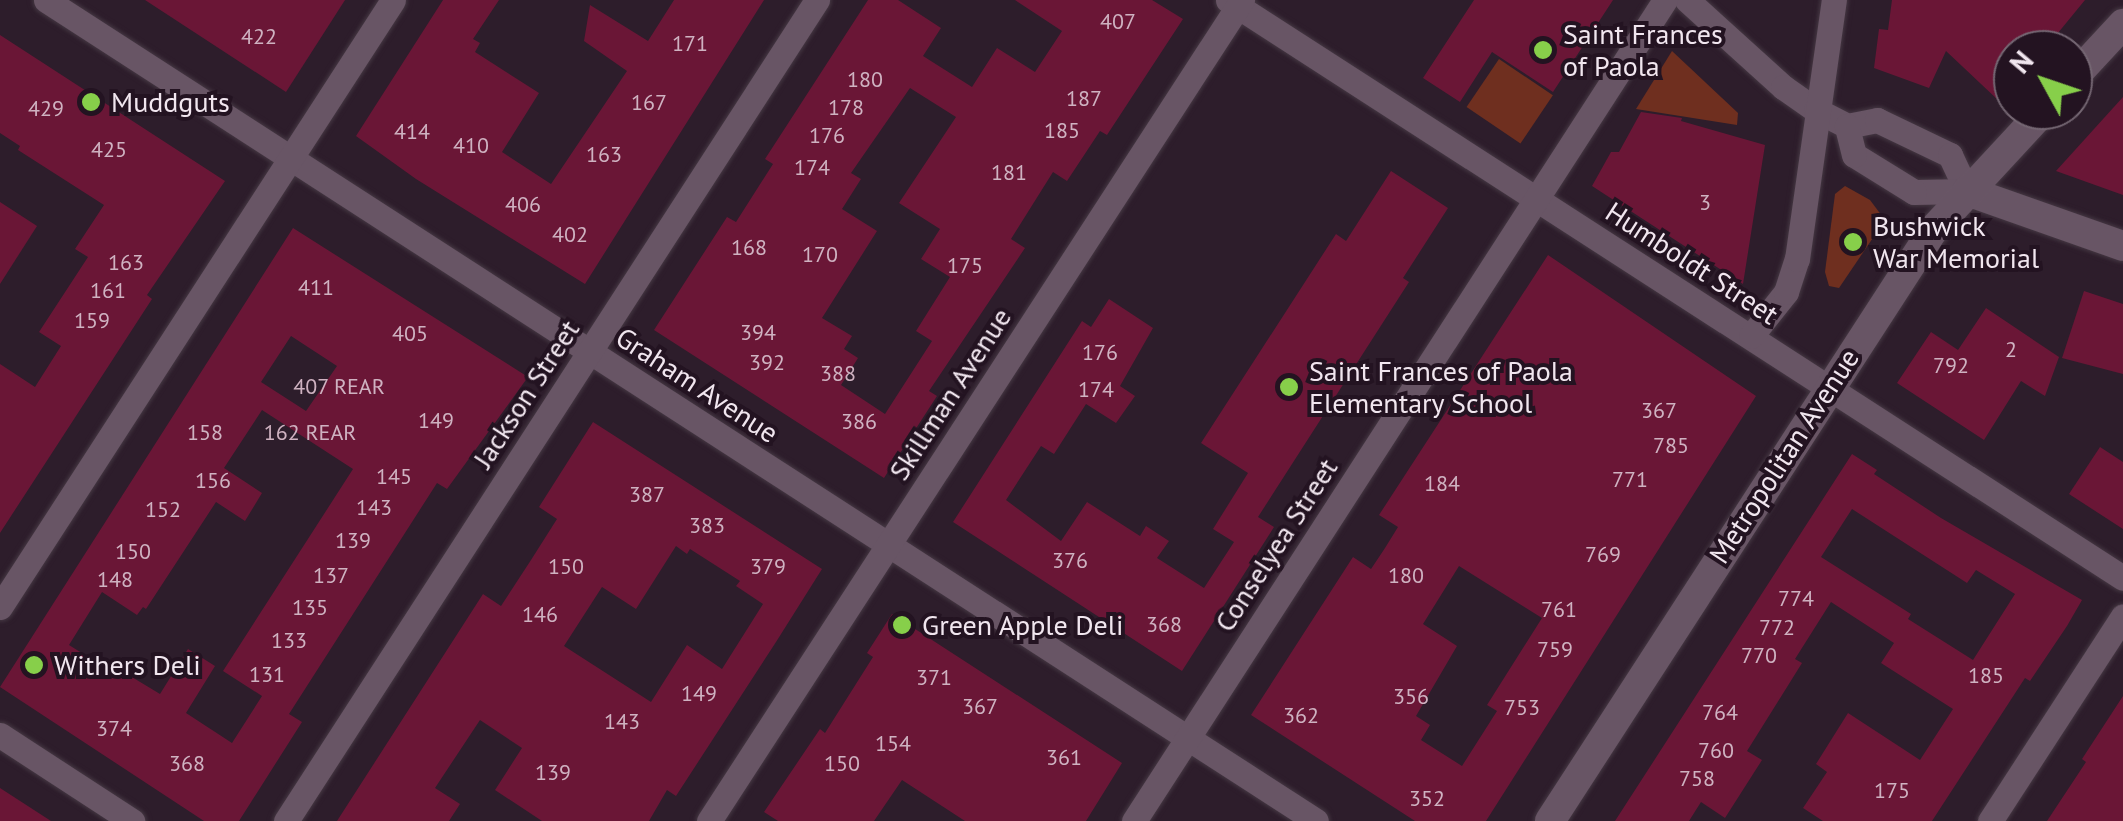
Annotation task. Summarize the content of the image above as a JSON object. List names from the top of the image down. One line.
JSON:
{"streets":{"main road":["Metropolitan Avenue"],"street":["Humboldt Street","Graham Avenue","Jackson Street","Skillman Avenue","Conselyea Street"]},"crossings":[["Humboldt Street","Skillman Avenue"],["Humboldt Street","Metropolitan Avenue"],["Humboldt Street","Conselyea Street"],["Graham Avenue","Jackson Street"],["Graham Avenue","Skillman Avenue"],["Graham Avenue","Conselyea Street"]],"places":["Saint Frances of Paola","Muddguts","Bushwick War Memorial","Saint Frances of Paola Elementary School","Green Apple Deli","Withers Deli"],"house_numbers":["407","422","171","180","187","167","178","429","185","414","176","410","425","163","174","181","3","406","402","168","170","163","175","411","161","159","394","405","2","176","392","792","388","407 REAR","174","367","149","386","158","162 REAR","785","145","771","156","184","387","143","152","383","139","150","769","376","150","379","137","180","148","774","135","761","146","368","772","133","759","770","131","185","371","149","356","367","753","764","362","143","374","154","760","361","368","150","139","758","175","352"],"north":"top left"}
